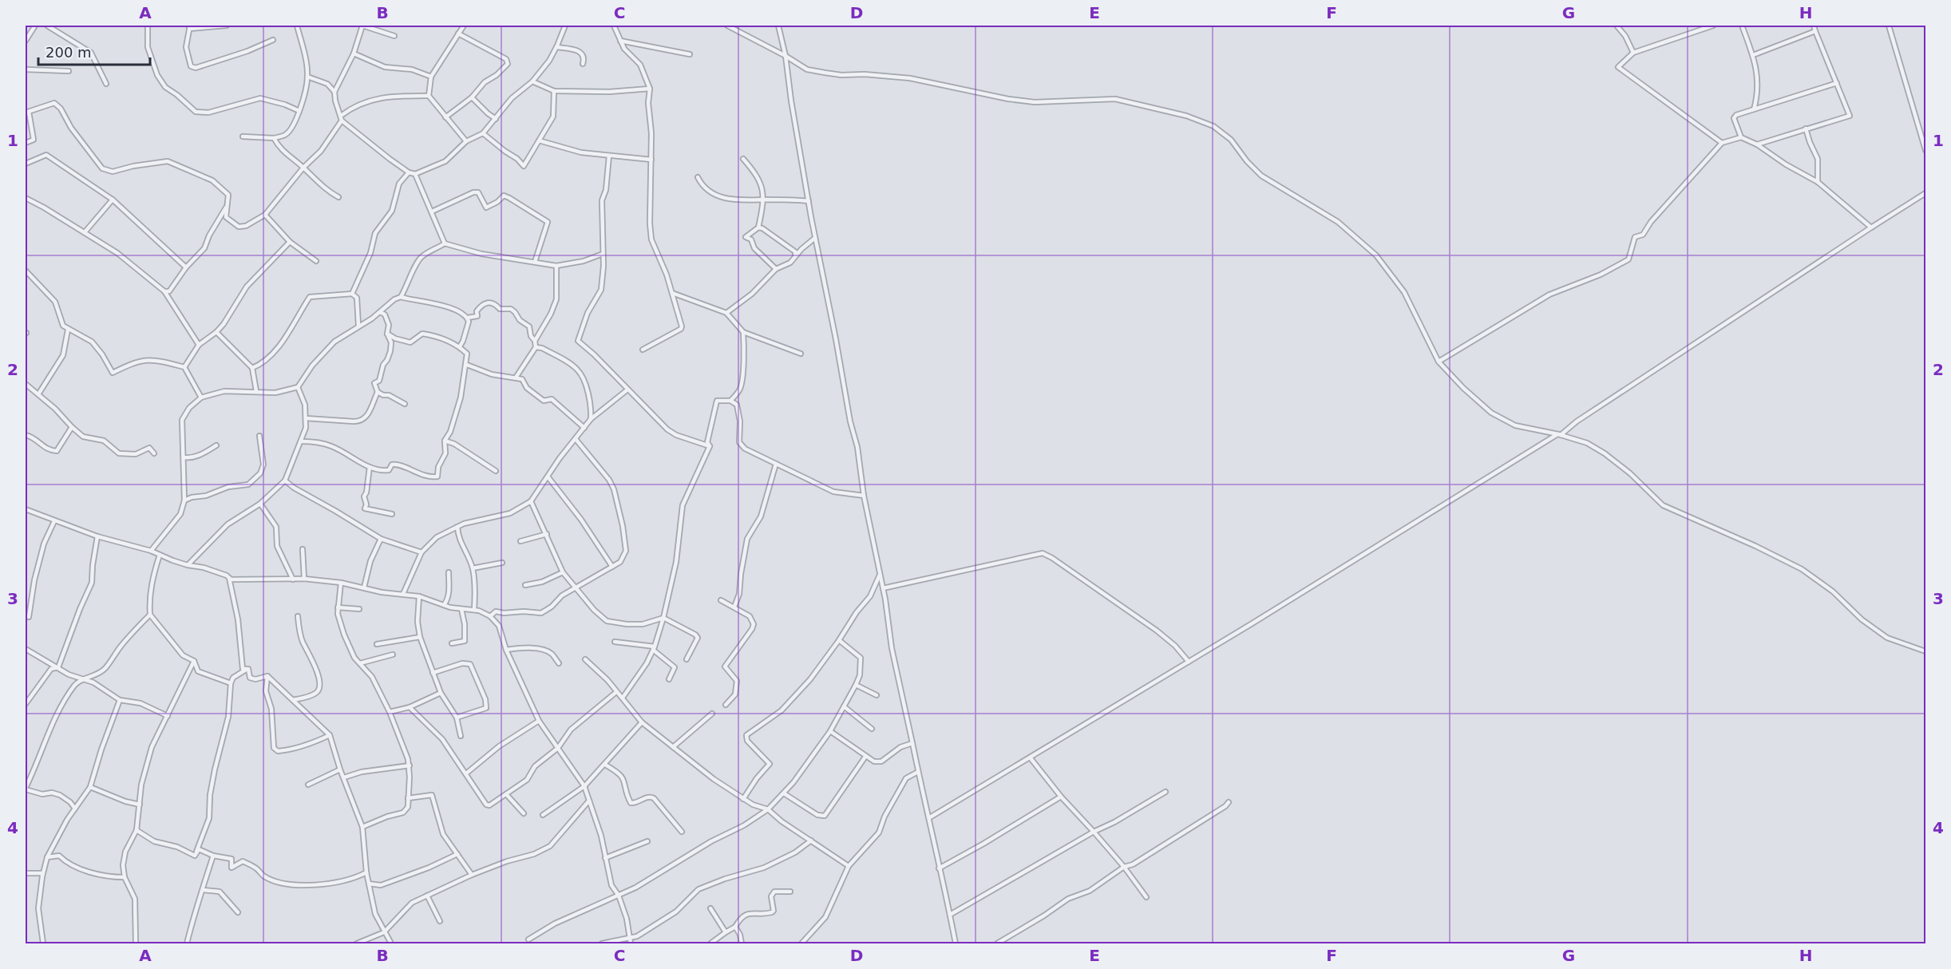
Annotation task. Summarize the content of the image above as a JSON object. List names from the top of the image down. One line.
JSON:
{"scale_bar":"200 m","grid":{"columns":["A","B","C","D","E","F","G","H"],"rows":["1","2","3","4"]}}
